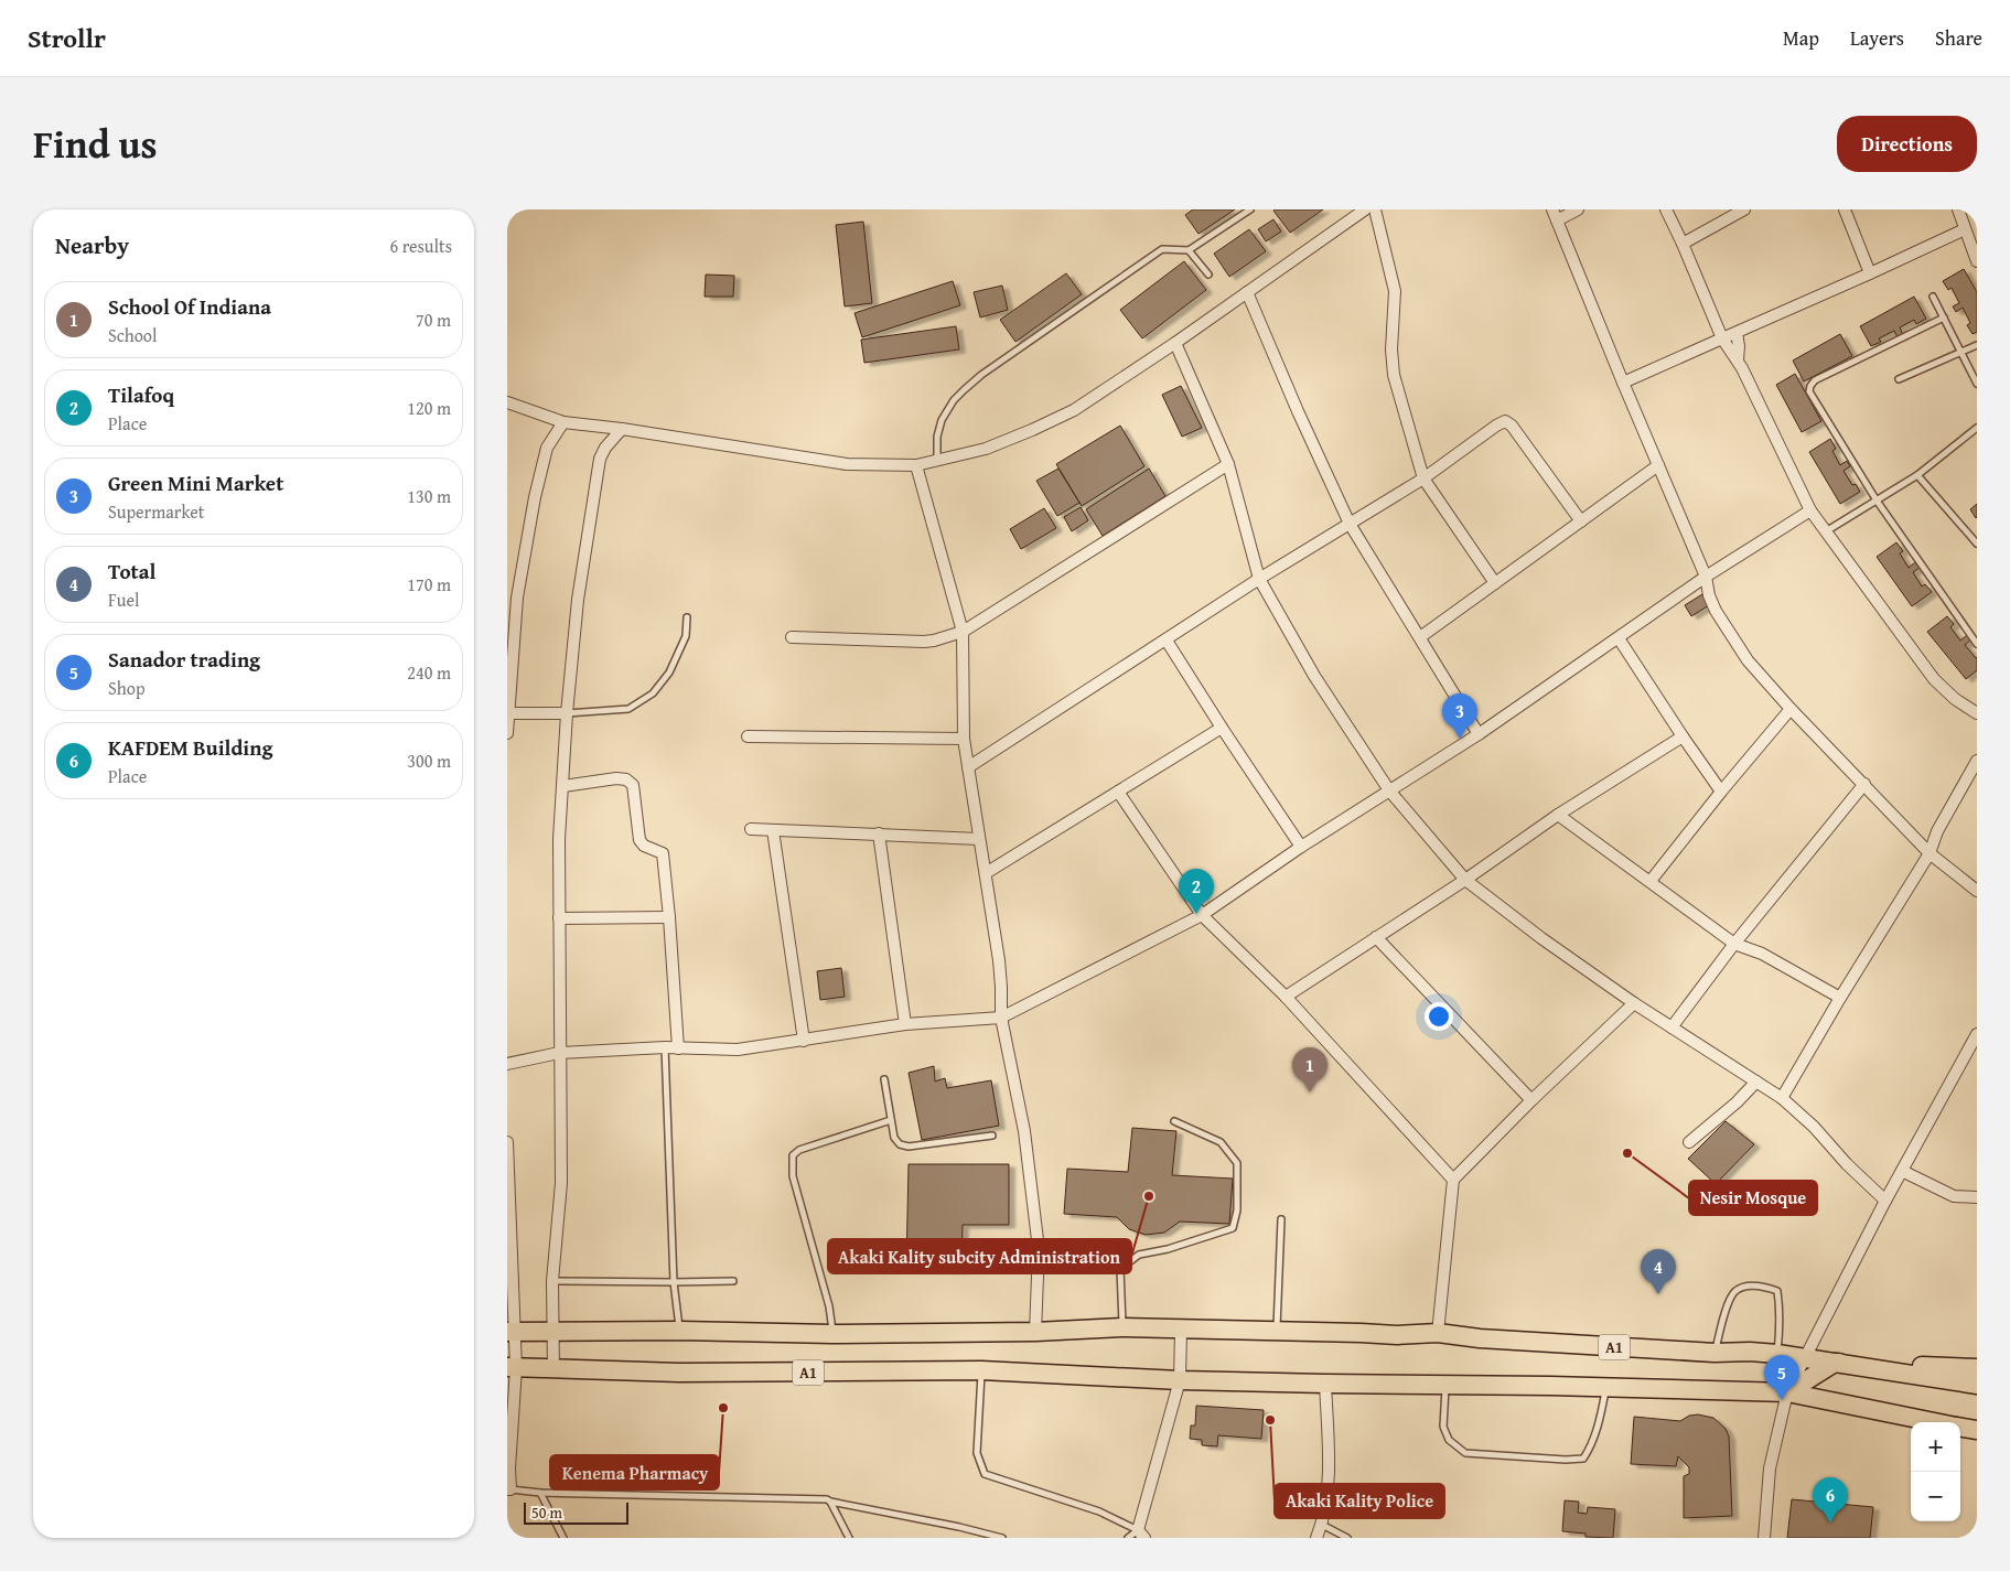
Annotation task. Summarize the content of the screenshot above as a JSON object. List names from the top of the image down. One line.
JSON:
{"streets":{"main road":["A1"]},"places":["Nesir Mosque","Akaki Kality subcity Administration","Kenema Pharmacy","Akaki Kality Police"],"scale_bar":"50 m","page":{"header":"Strollr","nav":["Map","Layers","Share"],"title":"Find us","buttons":"Directions","heading":["Nearby","6 results"],"list":[{"mark":"1","name":"School Of Indiana","note":"School","value":"70 m"},{"mark":"2","name":"Tilafoq","note":"Place","value":"120 m"},{"mark":"3","name":"Green Mini Market","note":"Supermarket","value":"130 m"},{"mark":"4","name":"Total","note":"Fuel","value":"170 m"},{"mark":"5","name":"Sanador trading","note":"Shop","value":"240 m"},{"mark":"6","name":"KAFDEM Building","note":"Place","value":"300 m"}],"pins":["3","2","1","4","5","6"],"map_buttons":["+","−"],"scale":"50 m"}}
